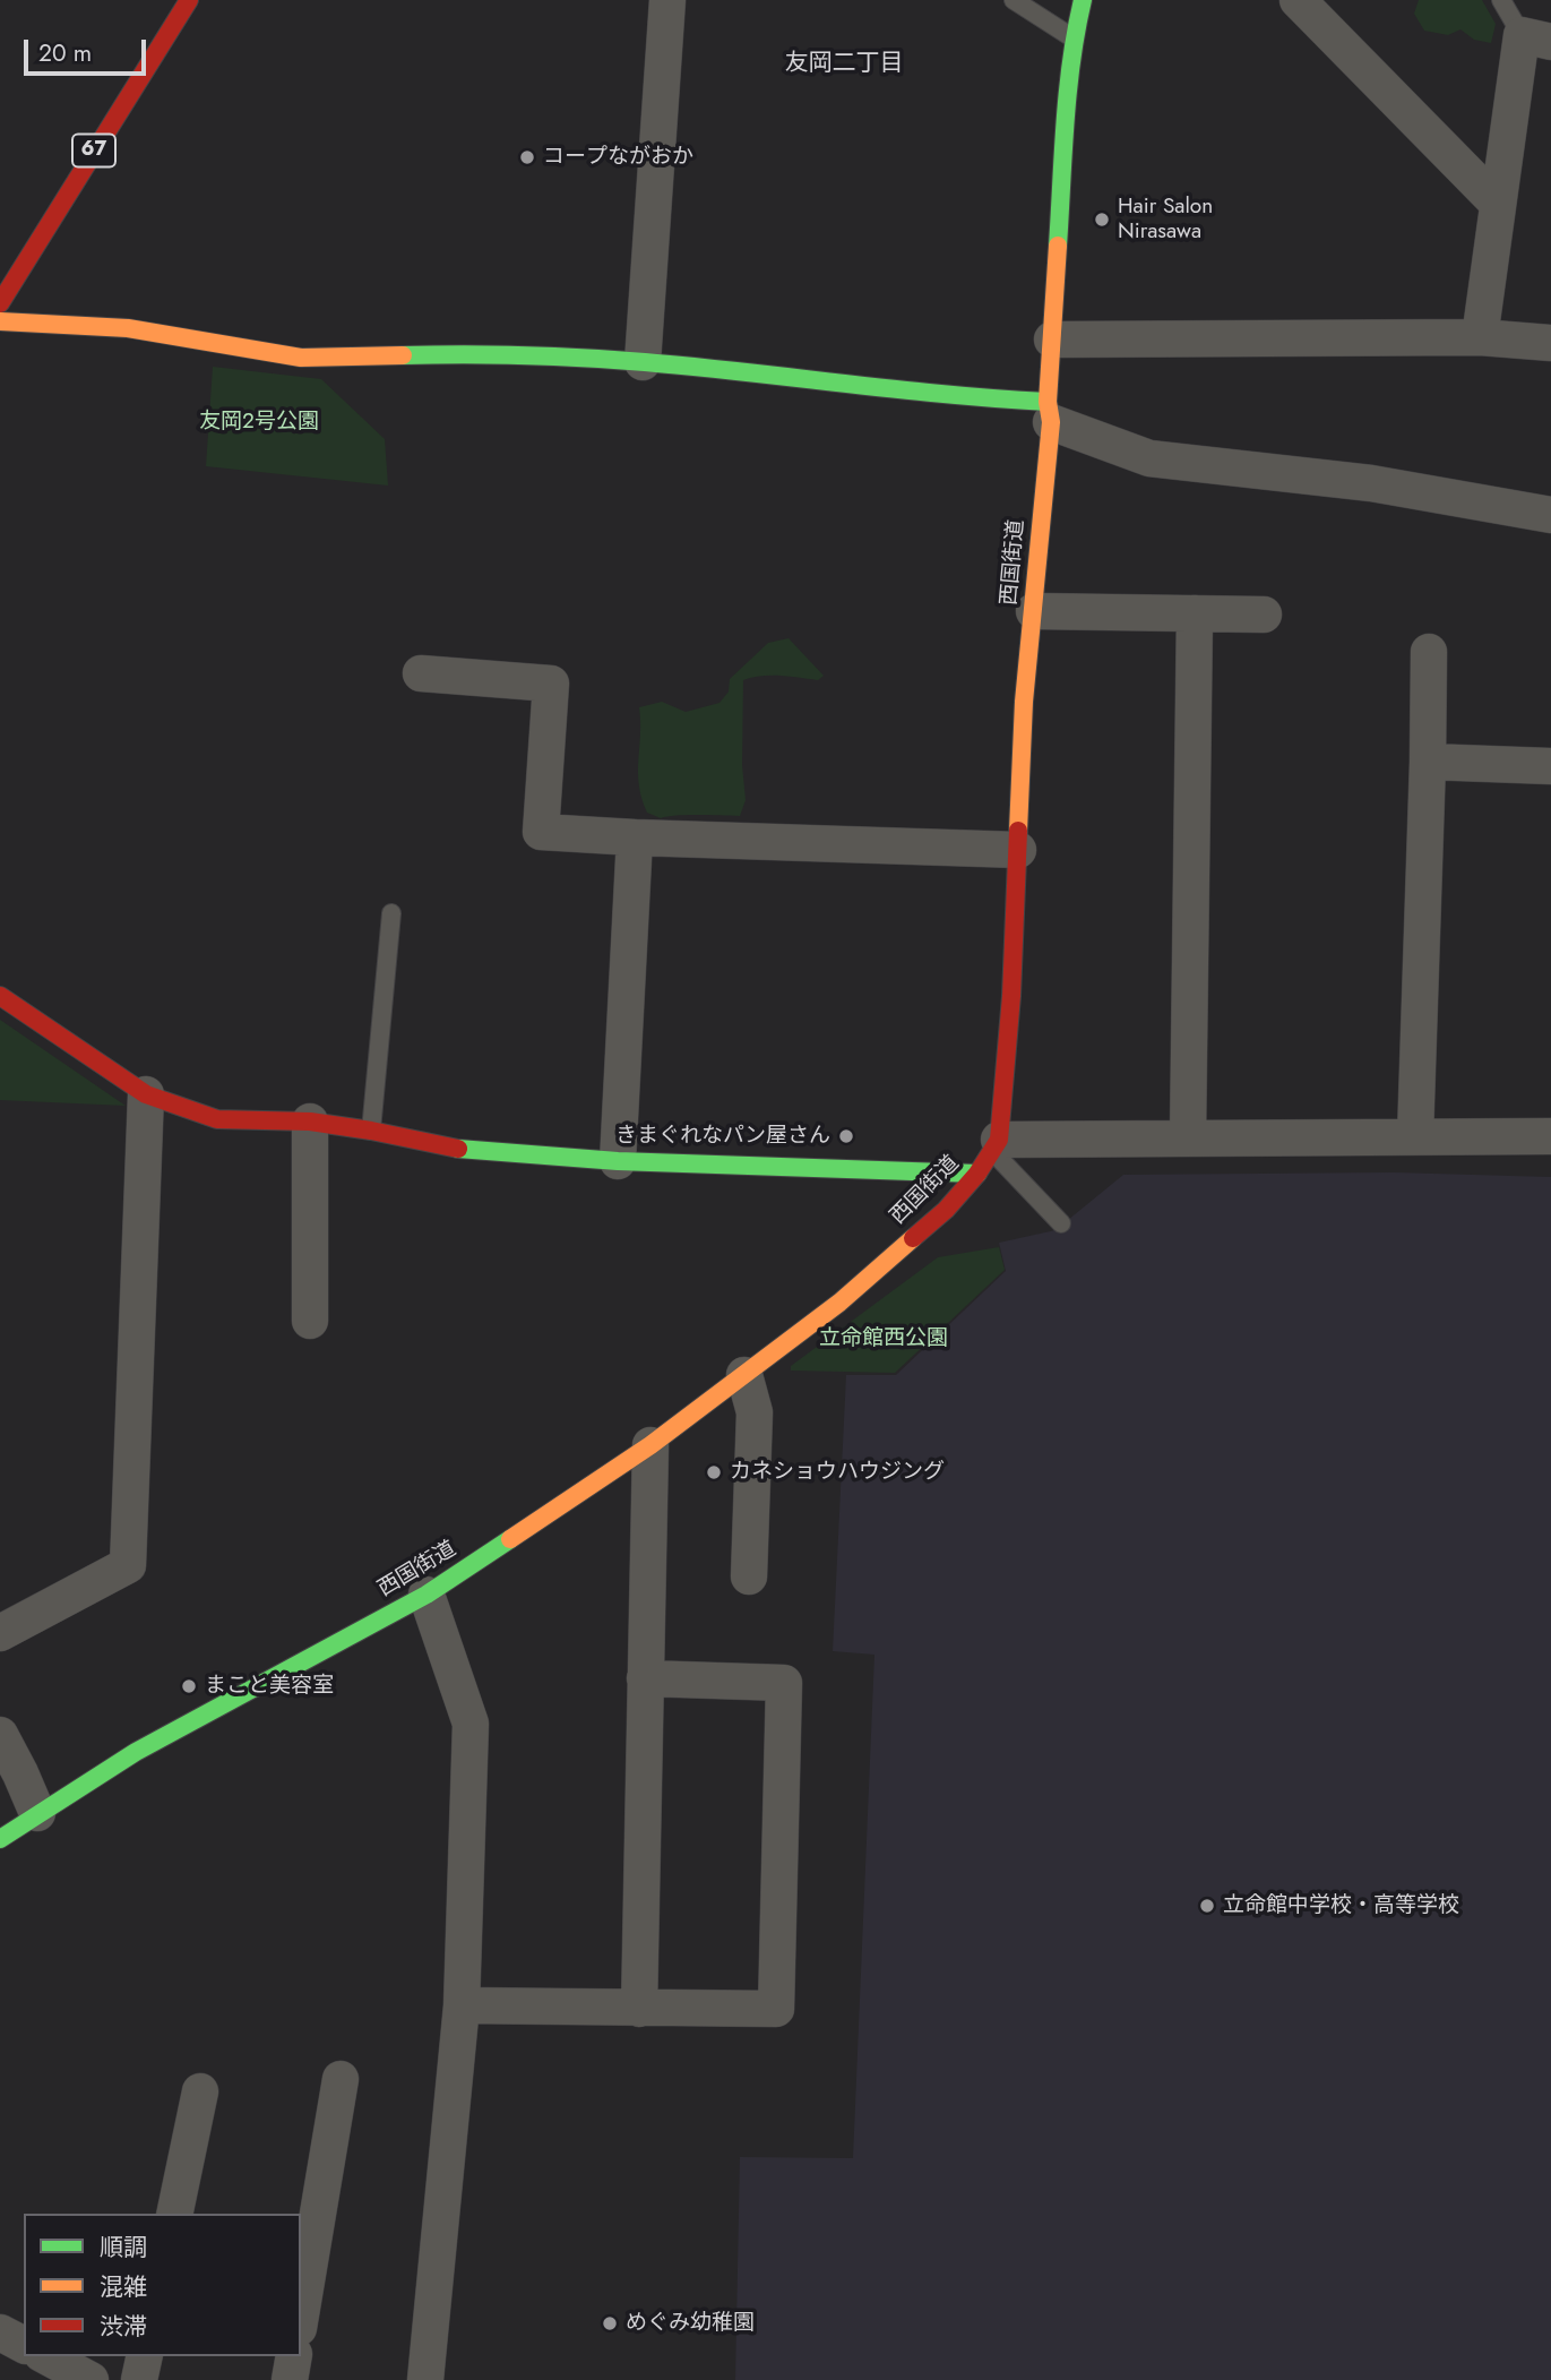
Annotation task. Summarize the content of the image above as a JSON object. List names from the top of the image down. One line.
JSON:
{"streets":{"street":["67","西国街道"]},"districts":["友岡二丁目"],"parks":["友岡2号公園","立命館西公園"],"places":["コープながおか","Hair Salon Nirasawa","きまぐれなパン屋さん","カネショウハウジング","まこと美容室","立命館中学校・高等学校","めぐみ幼稚園"],"legend":["順調","混雑","渋滞"],"scale_bar":"20 m"}
